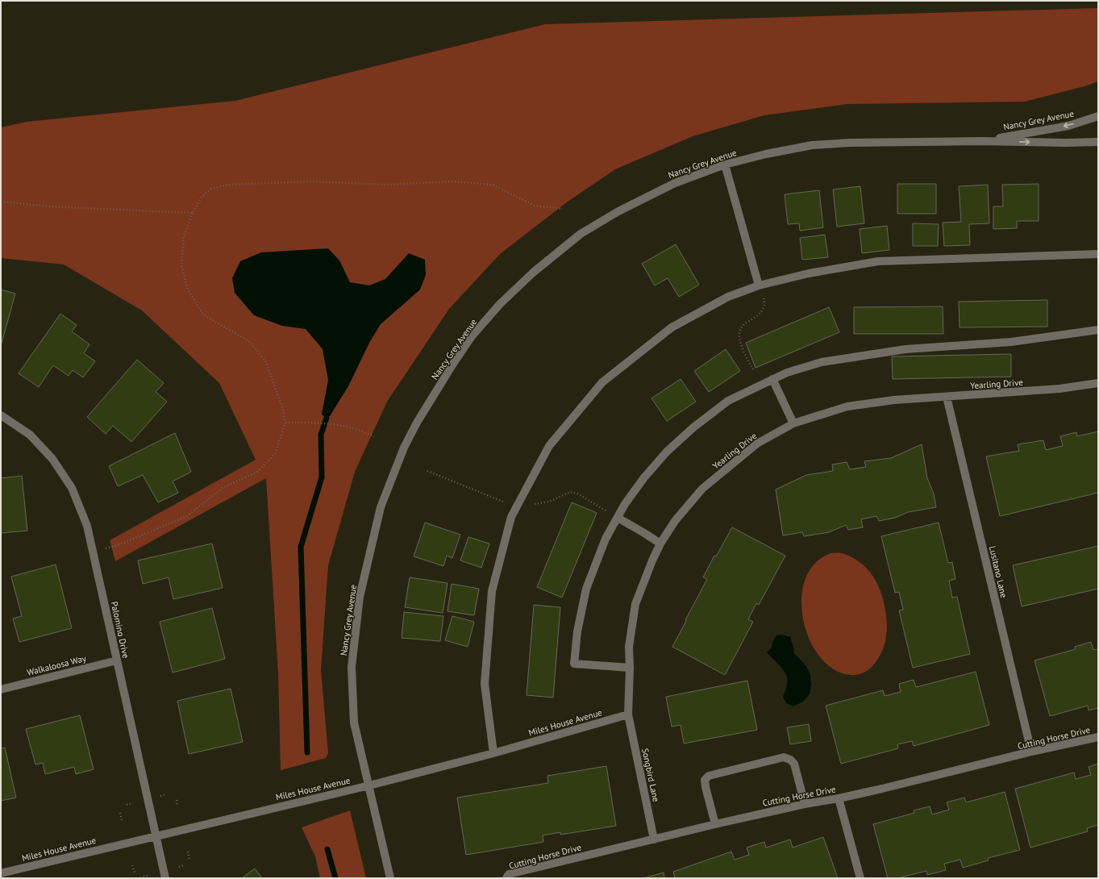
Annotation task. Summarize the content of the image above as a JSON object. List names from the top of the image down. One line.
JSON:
{"streets":{"street":["Nancy Grey Avenue","Yearling Drive","Lusitano Lane","Palomino Drive","Walkaloosa Way","Miles House Avenue","Cutting Horse Drive","Songbird Lane"]},"crossings":[["Nancy Grey Avenue","Miles House Avenue"],["Yearling Drive","Lusitano Lane"],["Yearling Drive","Miles House Avenue"],["Yearling Drive","Songbird Lane"],["Lusitano Lane","Cutting Horse Drive"],["Palomino Drive","Walkaloosa Way"],["Palomino Drive","Miles House Avenue"],["Miles House Avenue","Songbird Lane"],["Cutting Horse Drive","Songbird Lane"]]}
